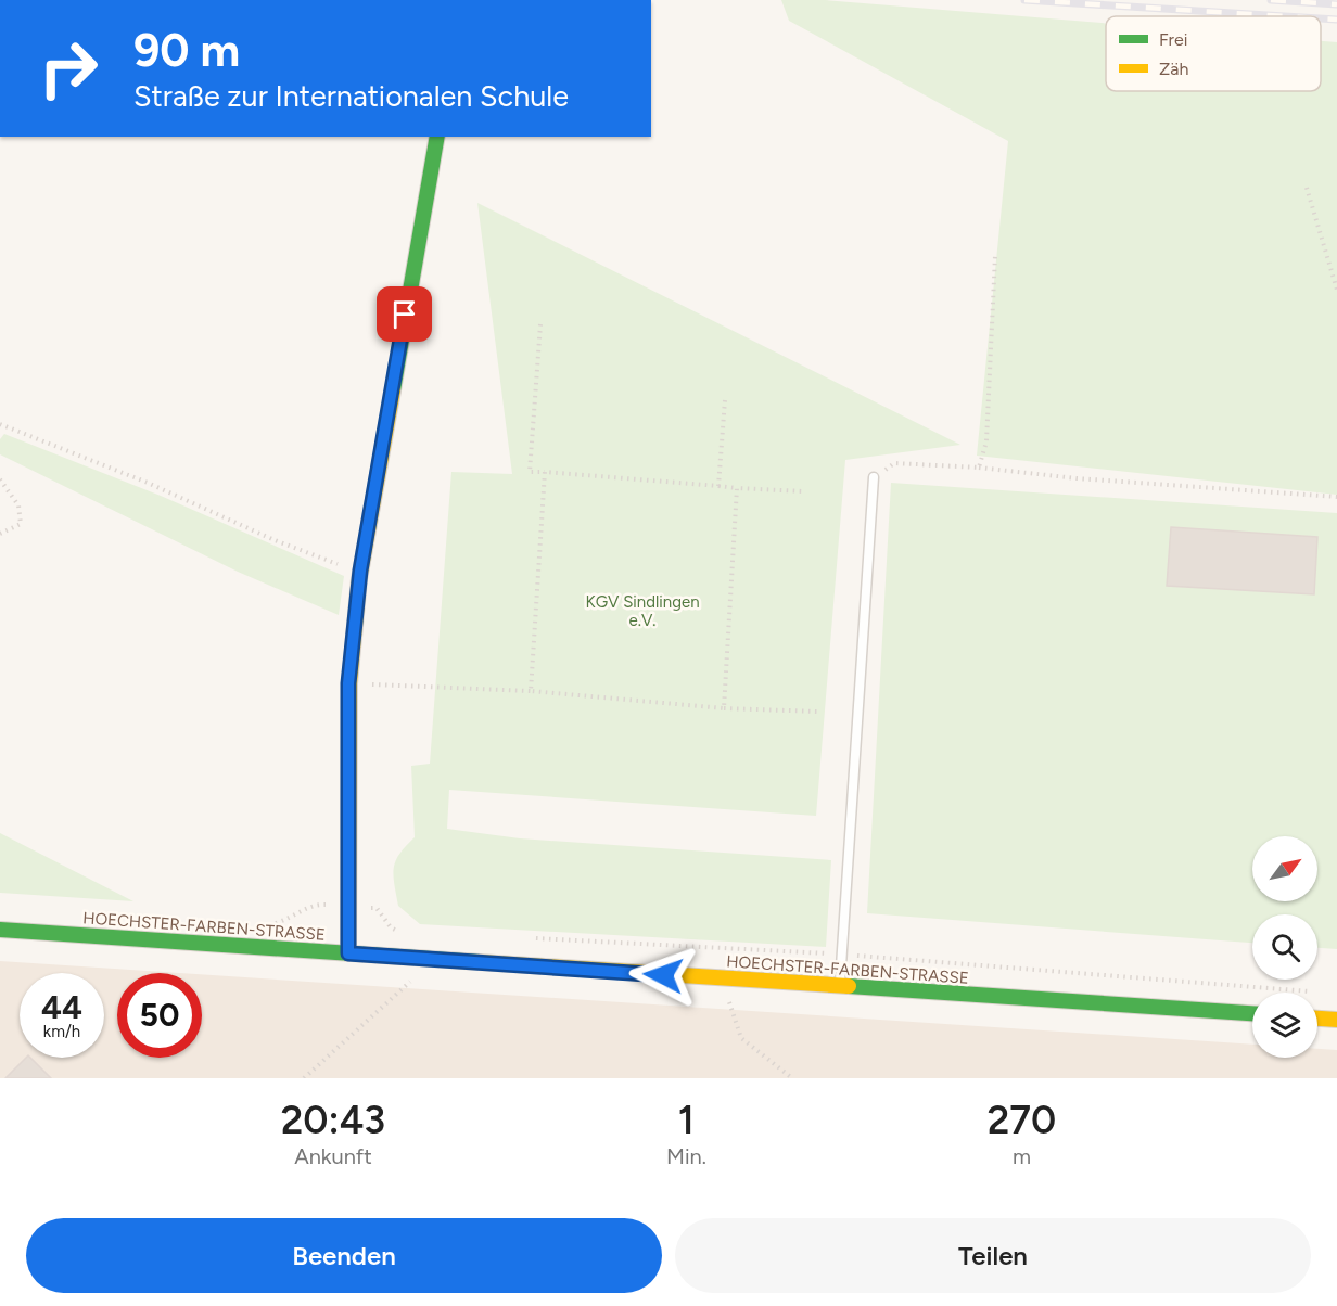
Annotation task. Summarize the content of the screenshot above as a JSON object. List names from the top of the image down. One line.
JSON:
{"streets":{"main road":["HOECHSTER-FARBEN-STRASSE"]},"parks":["KGV Sindlingen e.V."],"legend":["Frei","Zäh"],"north":"top right","page":{"turn":["90 m","Straße zur Internationalen Schule"],"speed":"44 km/h","limit":"50","eta":["20:43","Ankunft","1","Min.","270","m"],"buttons":["Beenden","Teilen"]}}
